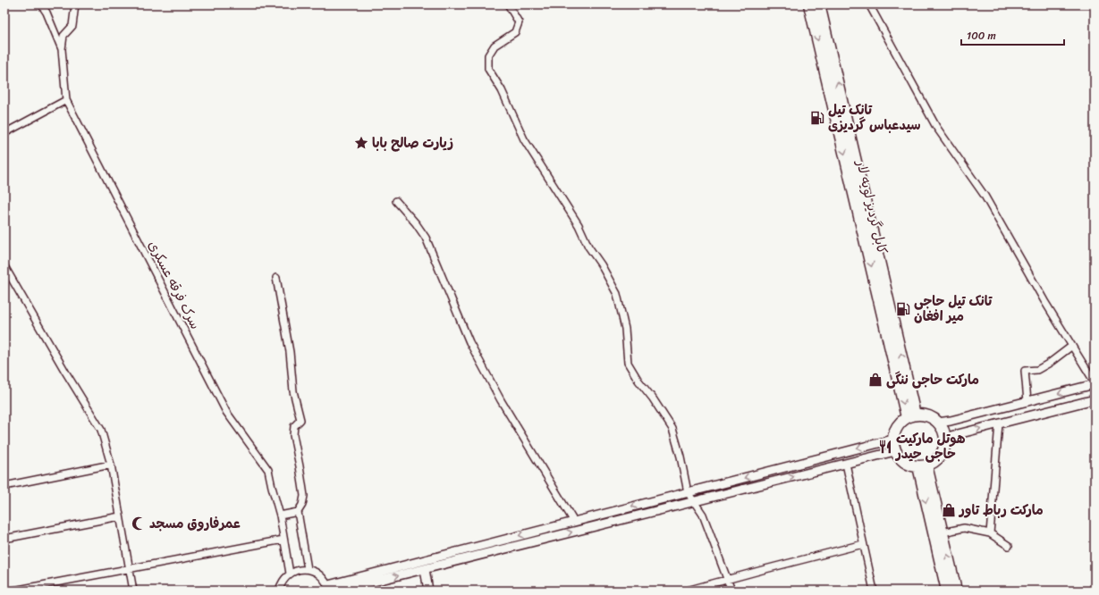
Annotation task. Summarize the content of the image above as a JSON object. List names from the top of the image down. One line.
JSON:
{"streets":{"highway":["کابل گردیز لویه لار"],"street":["سرک فرقه عسکری"]},"places":{"fuel station":["تانک تیل سیدعباس گردیزی","تانک تیل حاجی میر افغان"],"place":["زیارت صالح بابا"],"shop":["مارکت حاجی ننگی","مارکت رباط تاور"],"restaurant":["هوتل مارکیت حاجی حیدر"],"mosque":["عمرفاروق مسجد"]},"scale_bar":"100 m"}
